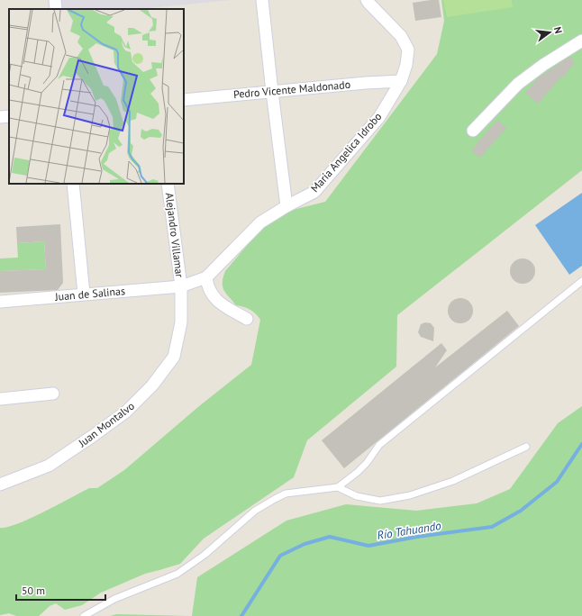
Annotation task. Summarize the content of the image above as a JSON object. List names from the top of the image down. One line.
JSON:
{"streets":{"street":["Pedro Vicente Maldonado","María Angelica Idrobo","Alejandro Villamar","Juan de Salinas","Juan Montalvo"]},"crossings":[["Pedro Vicente Maldonado","María Angelica Idrobo"],["María Angelica Idrobo","Alejandro Villamar"],["María Angelica Idrobo","Juan de Salinas"],["María Angelica Idrobo","Juan Montalvo"],["Alejandro Villamar","Juan de Salinas"],["Alejandro Villamar","Juan Montalvo"],["Juan de Salinas","Juan Montalvo"]],"water":["Río Tahuando"],"scale_bar":"50 m","north":"right"}
